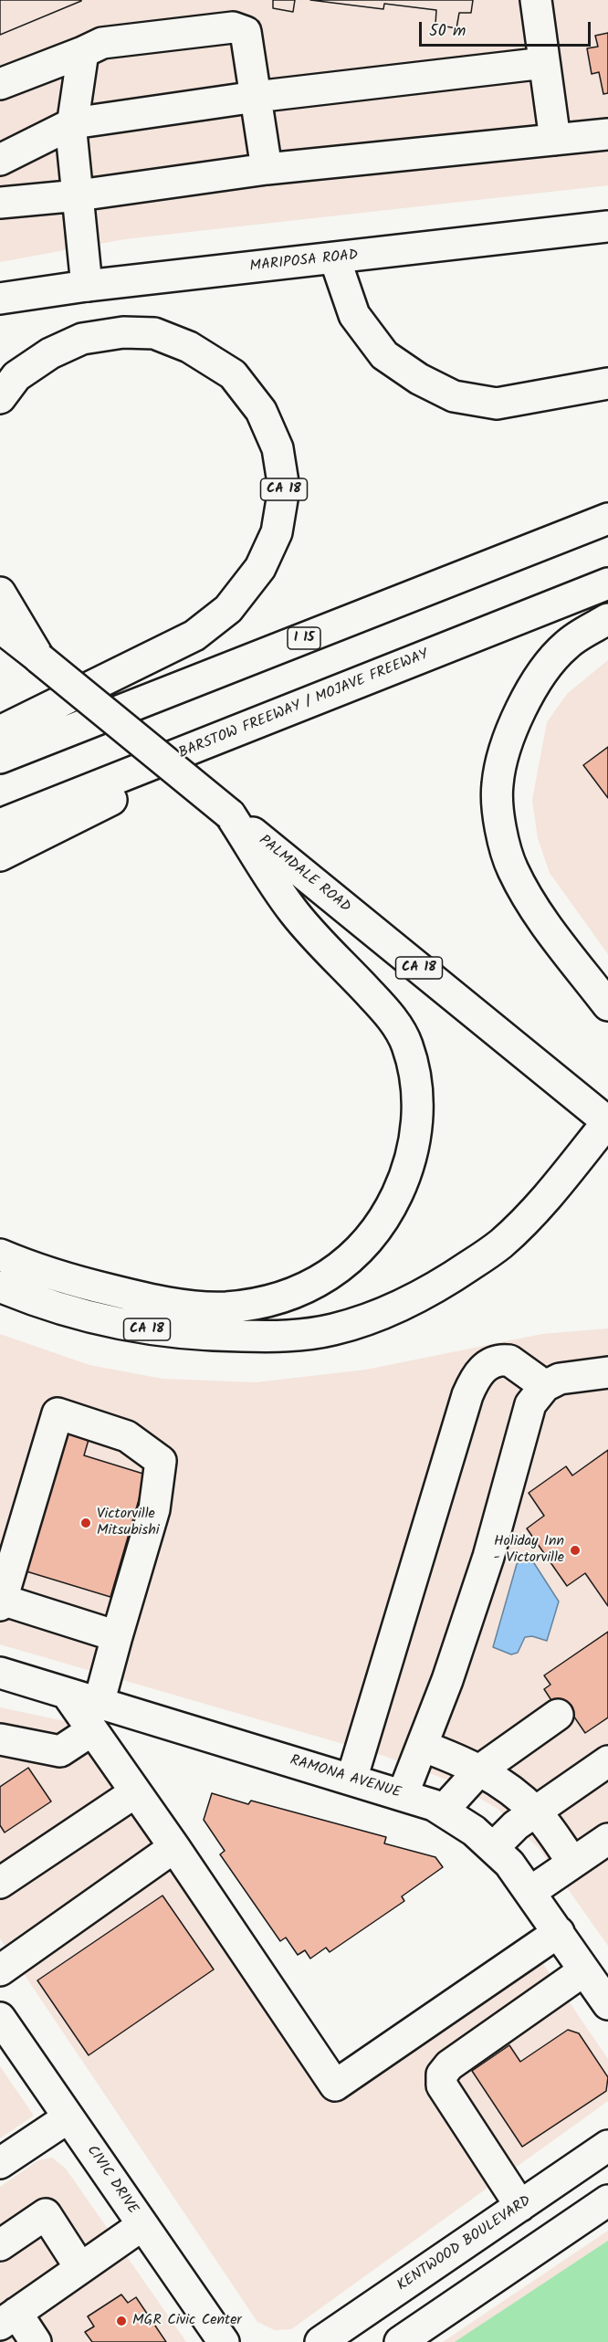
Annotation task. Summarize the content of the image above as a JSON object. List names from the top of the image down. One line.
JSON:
{"streets":{"main road":["MARIPOSA ROAD","CA 18","I 15","BARSTOW FREEWAY / MOJAVE FREEWAY","PALMDALE ROAD","RAMONA AVENUE","CIVIC DRIVE","KENTWOOD BOULEVARD"]},"crossings":[["CA 18","PALMDALE ROAD"]],"places":["Victorville Mitsubishi","Holiday Inn - Victorville","MGR Civic Center"],"scale_bar":"50 m"}
